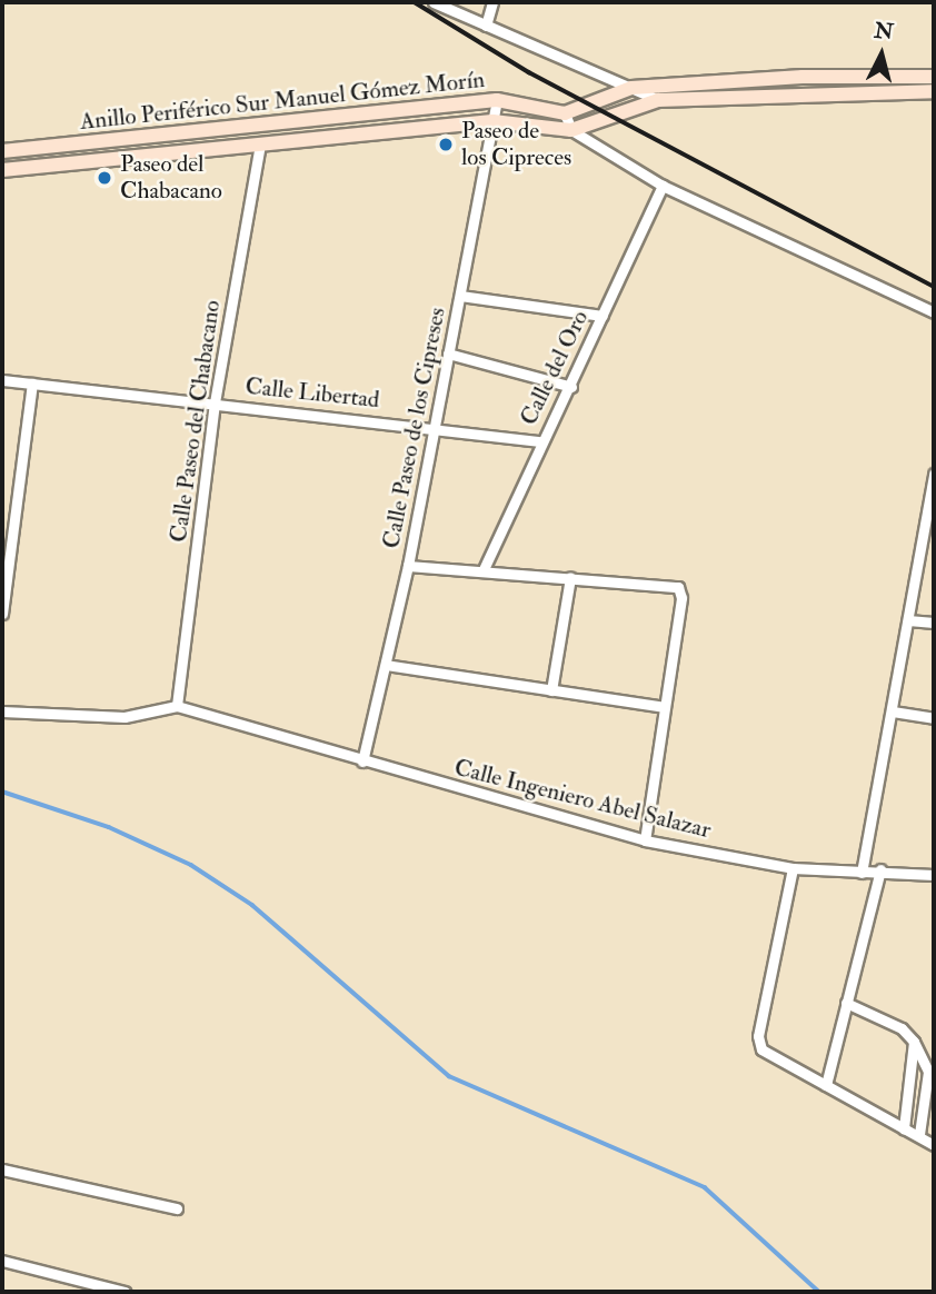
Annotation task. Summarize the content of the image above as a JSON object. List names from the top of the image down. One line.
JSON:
{"streets":{"street":["Anillo Periférico Sur Manuel Gómez Morín","Calle del Oro","Calle Libertad","Calle Paseo del Chabacano","Calle Paseo de los Cipreses","Calle Ingeniero Abel Salazar"]},"crossings":[["Anillo Periférico Sur Manuel Gómez Morín","Calle Paseo del Chabacano"],["Anillo Periférico Sur Manuel Gómez Morín","Calle Paseo de los Cipreses"],["Calle del Oro","Calle Libertad"],["Calle Libertad","Calle Paseo del Chabacano"],["Calle Libertad","Calle Paseo de los Cipreses"],["Calle Paseo del Chabacano","Calle Ingeniero Abel Salazar"],["Calle Paseo de los Cipreses","Calle Ingeniero Abel Salazar"]],"places":["Paseo de los Cipreces","Paseo del Chabacano"],"north":"top"}
